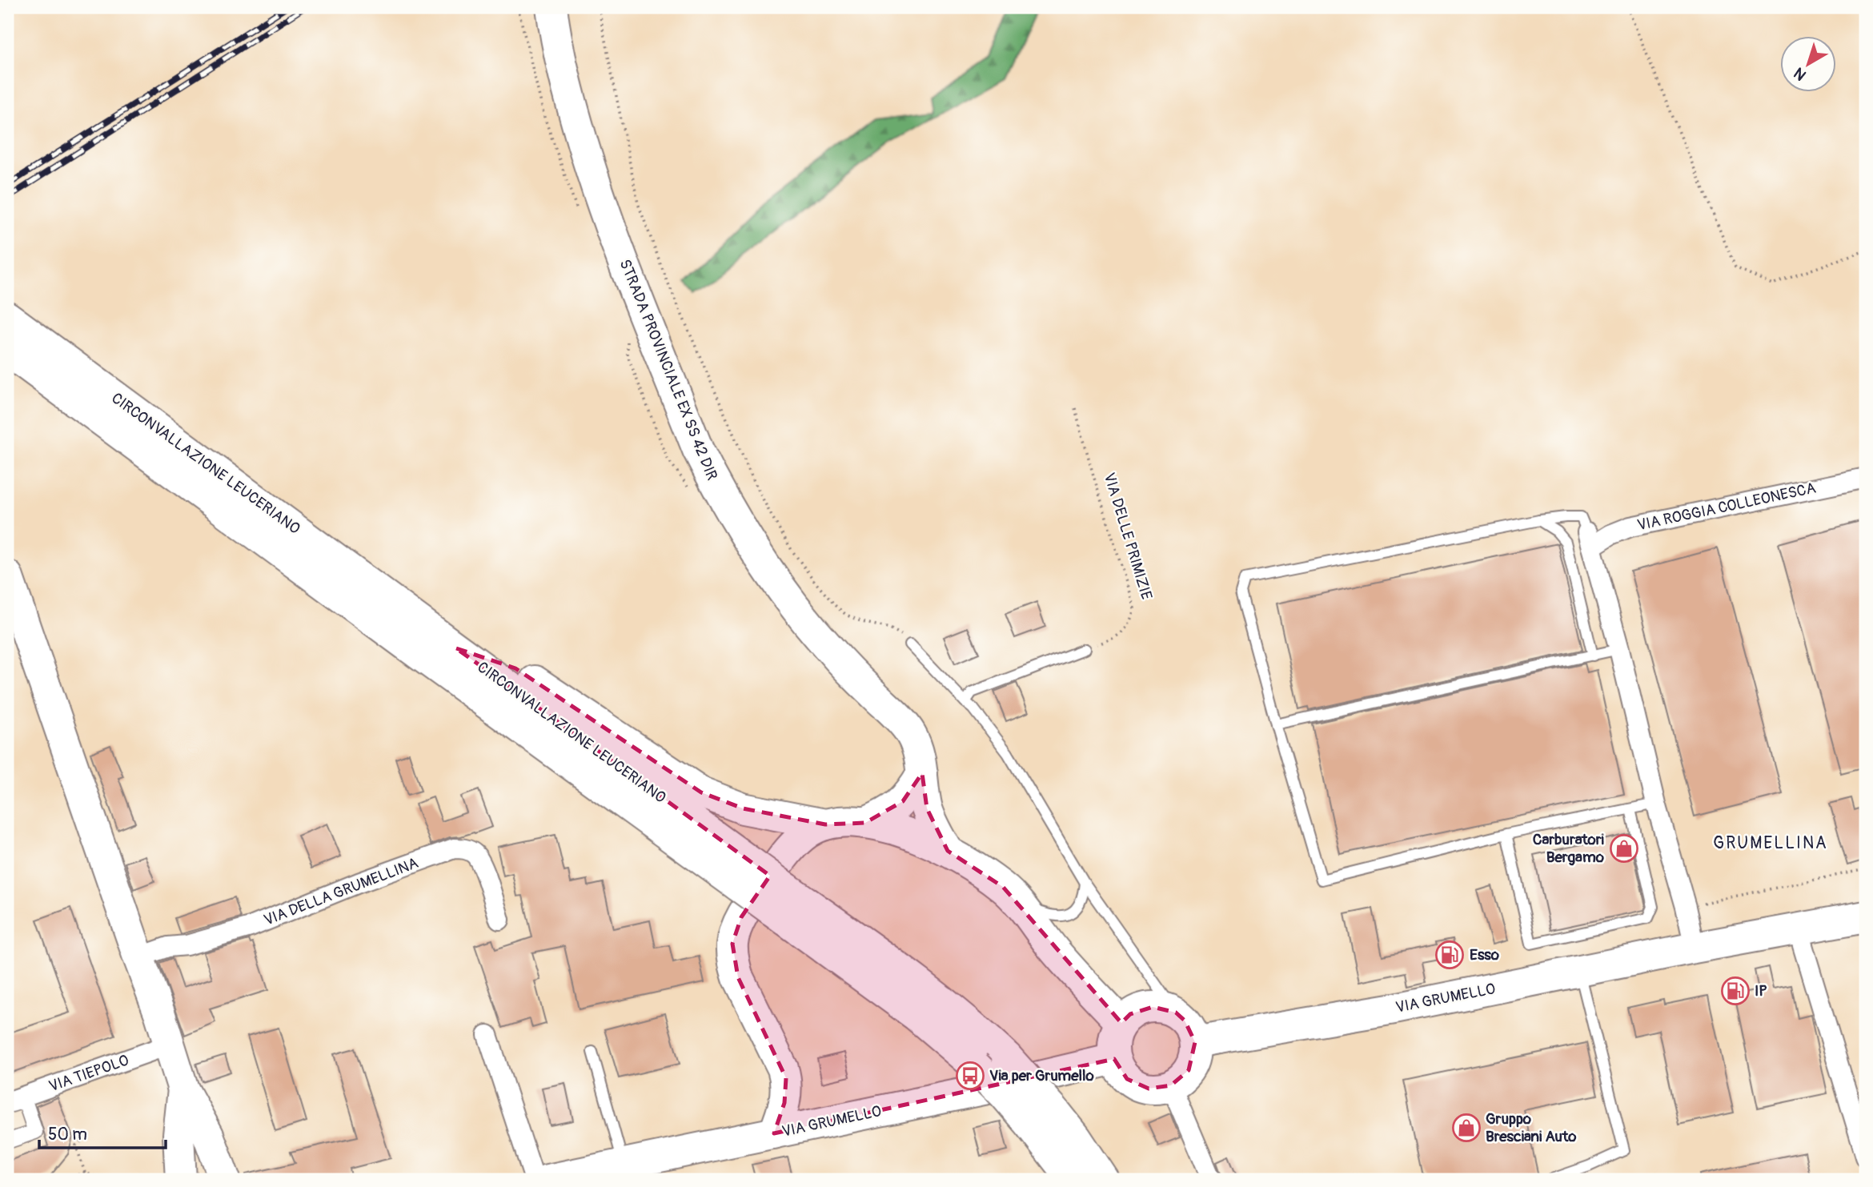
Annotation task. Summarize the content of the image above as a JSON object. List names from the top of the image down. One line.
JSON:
{"streets":{"main road":["STRADA PROVINCIALE EX SS 42 DIR","CIRCONVALLAZIONE LEUCERIANO","VIA GRUMELLO"],"street":["VIA ROGGIA COLLEONESCA","VIA DELLA GRUMELLINA","VIA TIEPOLO"],"path":["VIA DELLE PRIMIZIE"]},"districts":["GRUMELLINA"],"places":{"shop":["Carburatori Bergamo","Gruppo Bresciani Auto"],"fuel station":["Esso","IP"],"bus stop":["Via per Grumello"]},"scale_bar":"50 m","north":"bottom left"}
